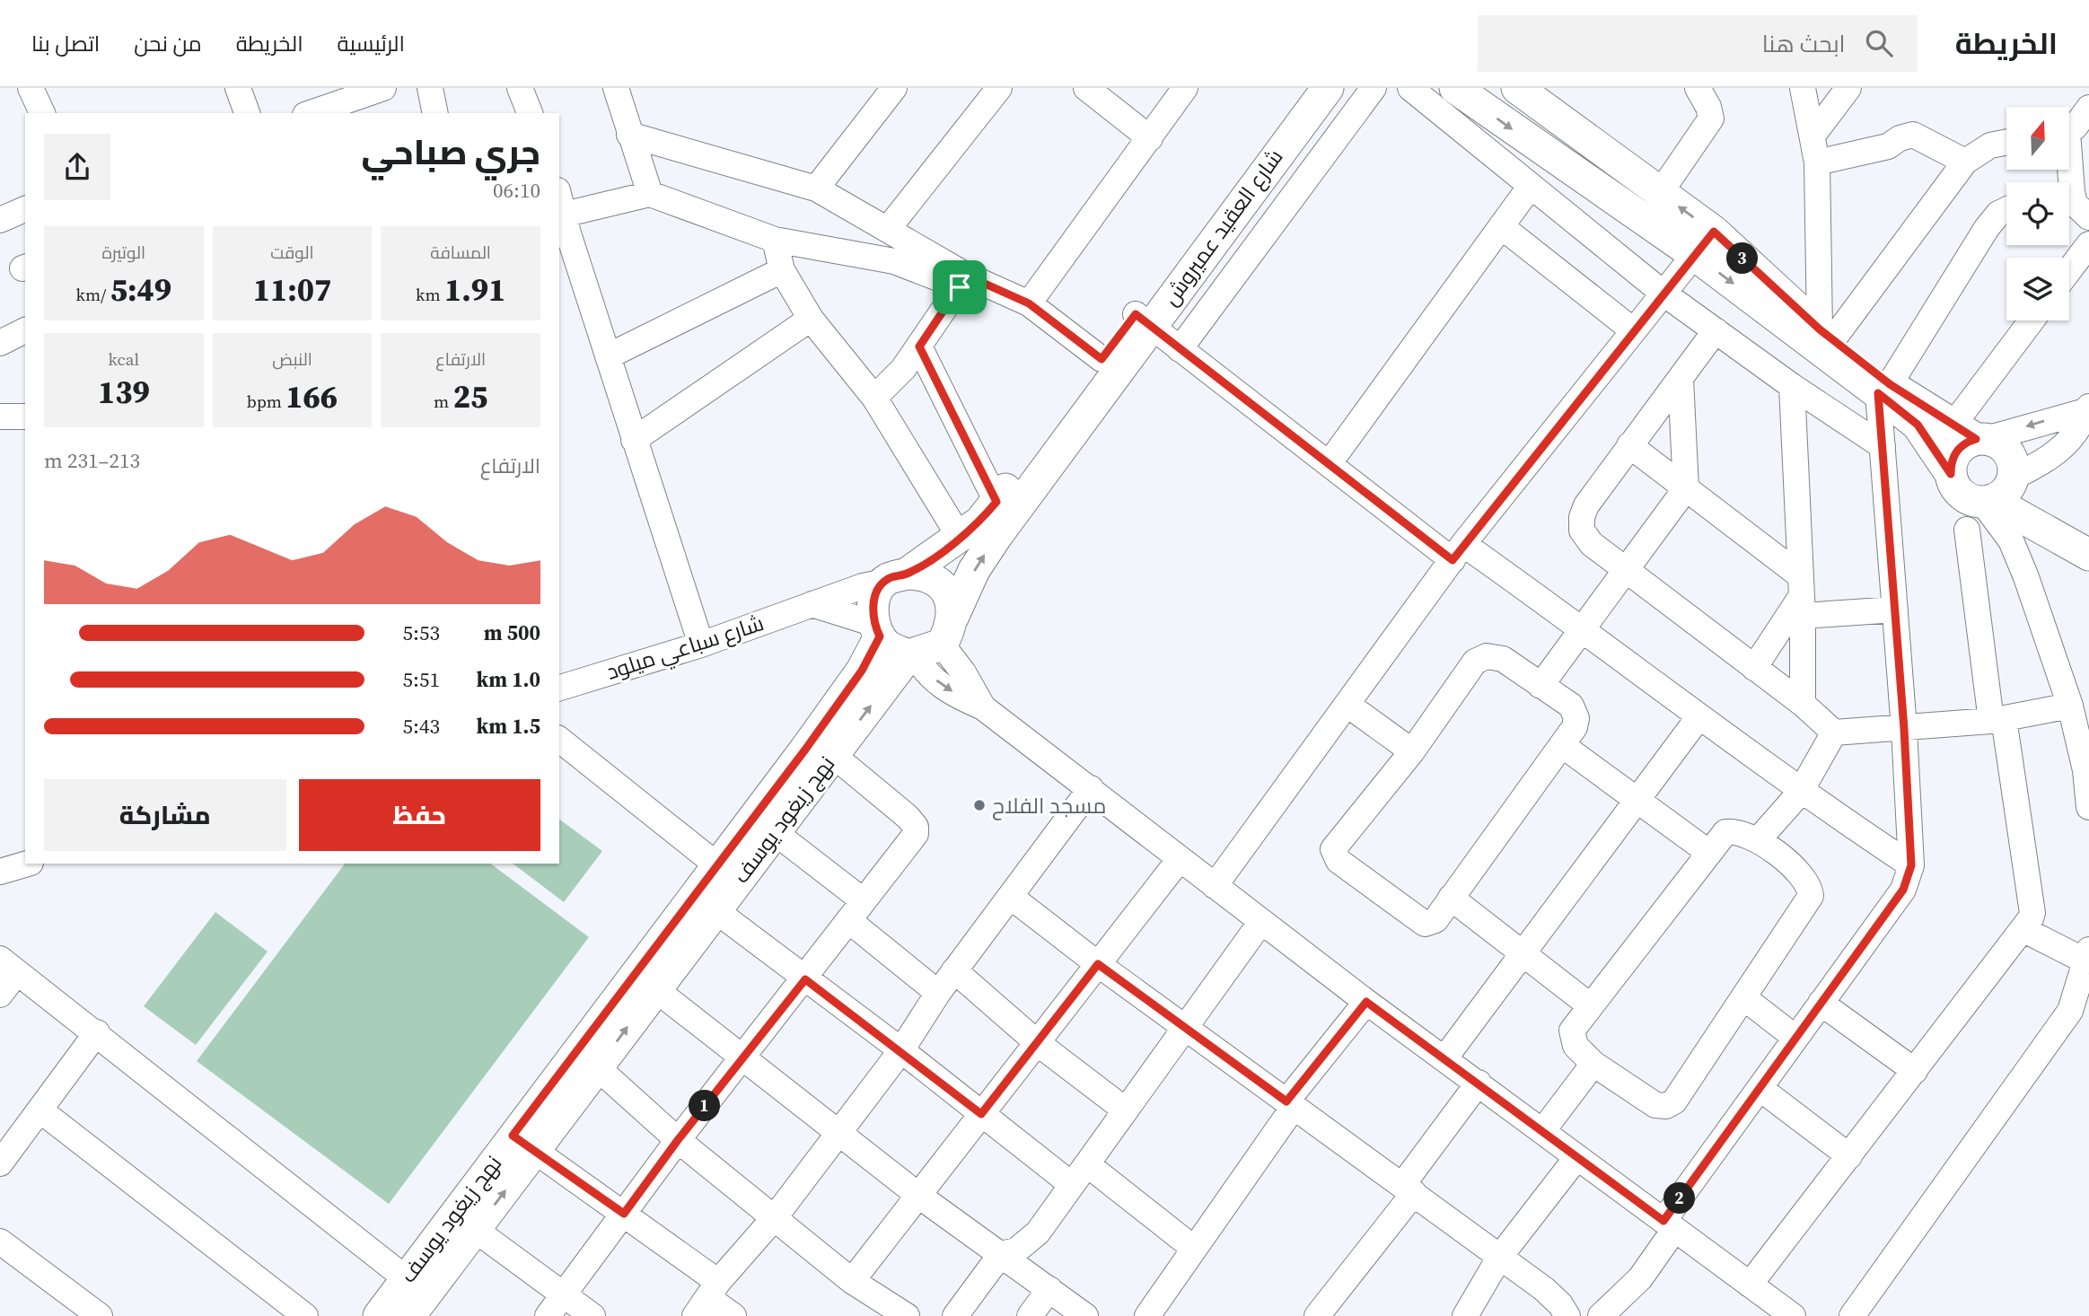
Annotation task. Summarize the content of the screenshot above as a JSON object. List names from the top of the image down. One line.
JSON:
{"streets":{"main road":["شارع العقيد عميروش","نهج زيغود يوسف"],"street":["شارع سباعي ميلود"]},"crossings":[["شارع العقيد عميروش","شارع سباعي ميلود"],["شارع العقيد عميروش","نهج زيغود يوسف"],["شارع سباعي ميلود","نهج زيغود يوسف"]],"places":["مسجد الفلاح"],"north":"top","page":{"header":"الخريطة","search":"ابحث هنا","nav":["الرئيسية","الخريطة","من نحن","اتصل بنا"],"heading":["جري صباحي","06:10"],"stats":[["المسافة","1.91 km"],["الوقت","11:07"],["الوتيرة","5:49 /km"],["الارتفاع","25 m"],["النبض","166 bpm"],["kcal","139"]],"pins":["3","1","2"],"chart":["الارتفاع","213–231 m"],"list":[{"name":"500 m","note":"5:53"},{"name":"1.0 km","note":"5:51"},{"name":"1.5 km","note":"5:43"}],"buttons":["حفظ","مشاركة"]}}
